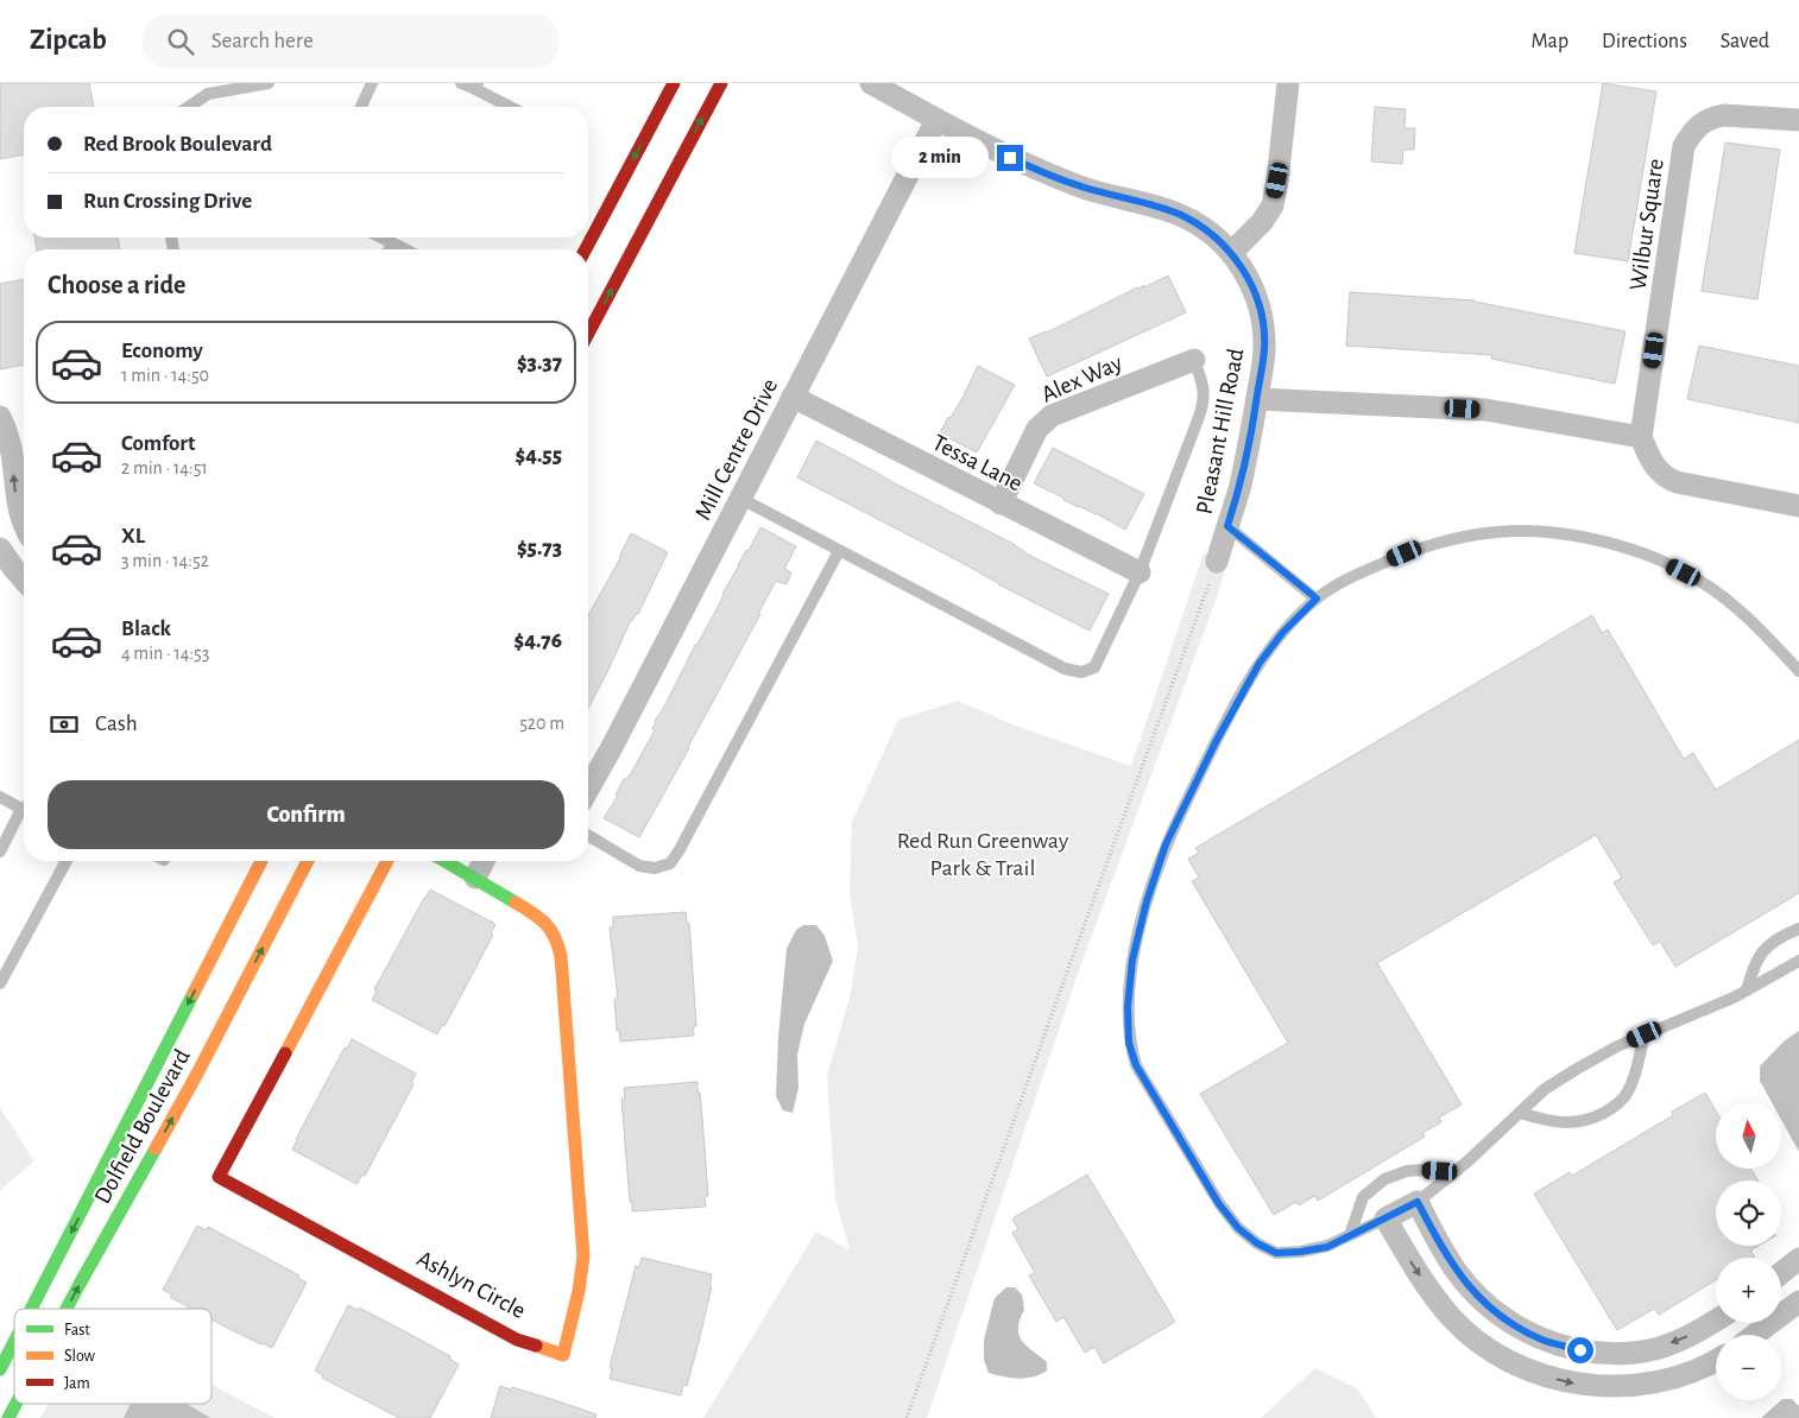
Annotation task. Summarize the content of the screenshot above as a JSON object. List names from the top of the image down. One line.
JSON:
{"streets":{"main road":["Dolfield Boulevard","Ashlyn Circle"],"street":["Wilbur Square","Alex Way","Pleasant Hill Road","Mill Centre Drive","Tessa Lane"]},"crossings":[["Alex Way","Tessa Lane"],["Pleasant Hill Road","Mill Centre Drive"],["Mill Centre Drive","Tessa Lane"]],"parks":["Red Run Greenway Park & Trail"],"legend":["Fast","Slow","Jam"],"north":"top","page":{"header":"Zipcab","search":"Search here","nav":["Map","Directions","Saved"],"banner":["Red Brook Boulevard","Run Crossing Drive"],"bubble":"2 min","heading":"Choose a ride","list":[{"name":"Economy","note":"1 min · 14:50","value":"$3.37"},{"name":"Comfort","note":"2 min · 14:51","value":"$4.55"},{"name":"XL","note":"3 min · 14:52","value":"$5.73"},{"name":"Black","note":"4 min · 14:53","value":"$4.76"}],"pay":["Cash","520 m"],"buttons":"Confirm","map_buttons":["+","−"]}}
